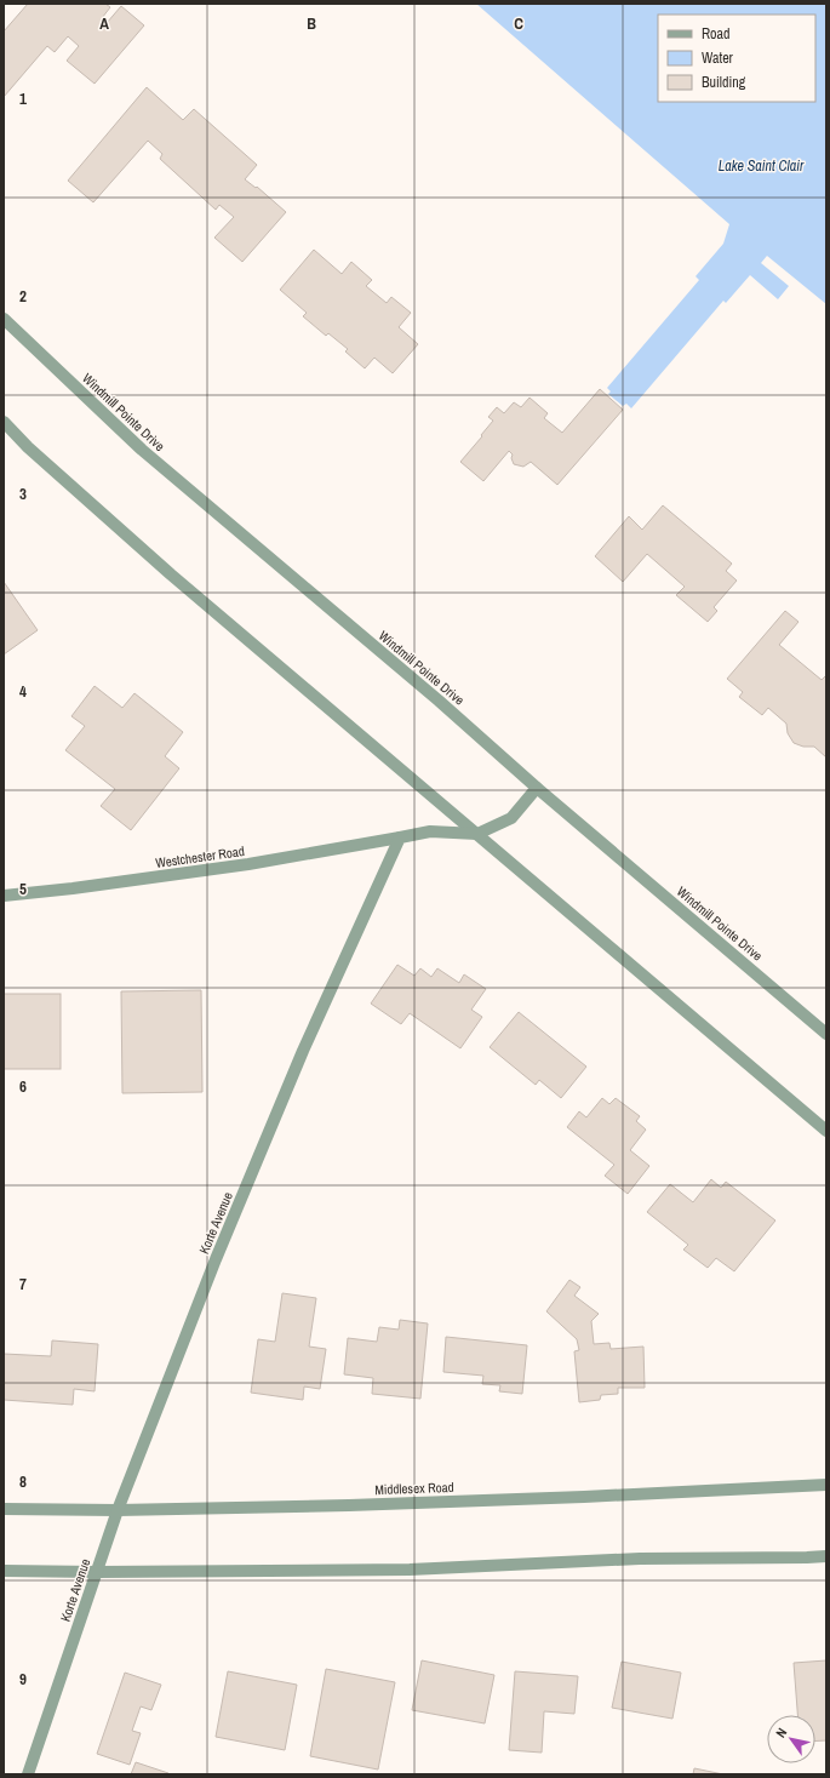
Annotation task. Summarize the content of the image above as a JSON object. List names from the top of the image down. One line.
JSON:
{"streets":{"street":["Windmill Pointe Drive","Westchester Road","Korte Avenue","Middlesex Road"]},"crossings":[["Westchester Road","Korte Avenue"],["Korte Avenue","Middlesex Road"]],"water":["Lake Saint Clair"],"legend":["Road","Water","Building"],"north":"top left","grid":{"columns":["A","B","C"],"rows":["1","2","3","4","5","6","7","8","9"]}}
